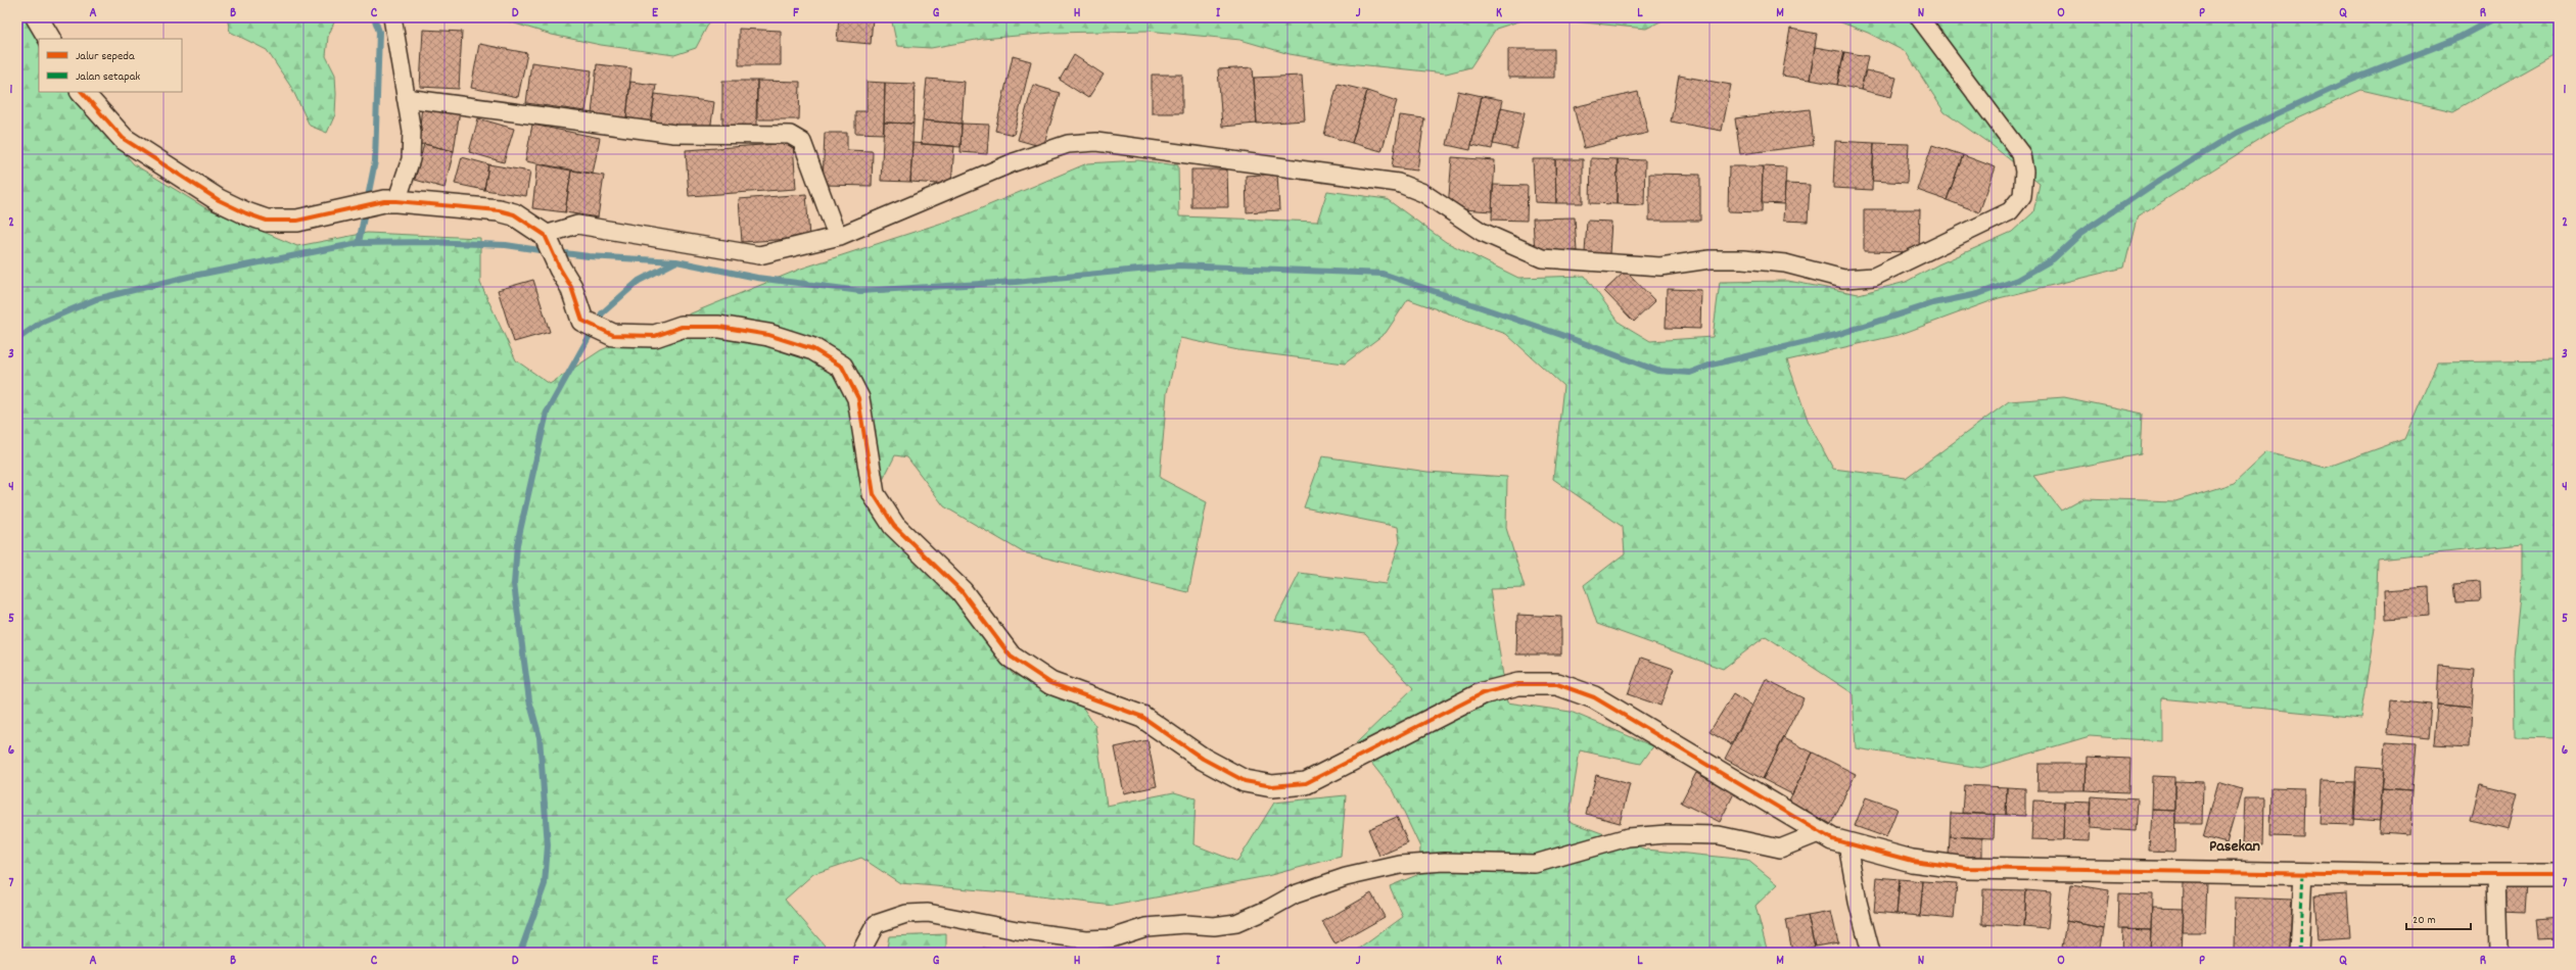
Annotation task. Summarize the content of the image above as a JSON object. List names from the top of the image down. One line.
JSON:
{"districts":["Pasekan"],"legend":["Jalur sepeda","Jalan setapak"],"scale_bar":"20 m","grid":{"columns":["A","B","C","D","E","F","G","H","I","J","K","L","M","N","O","P","Q","R"],"rows":["1","2","3","4","5","6","7"]}}
